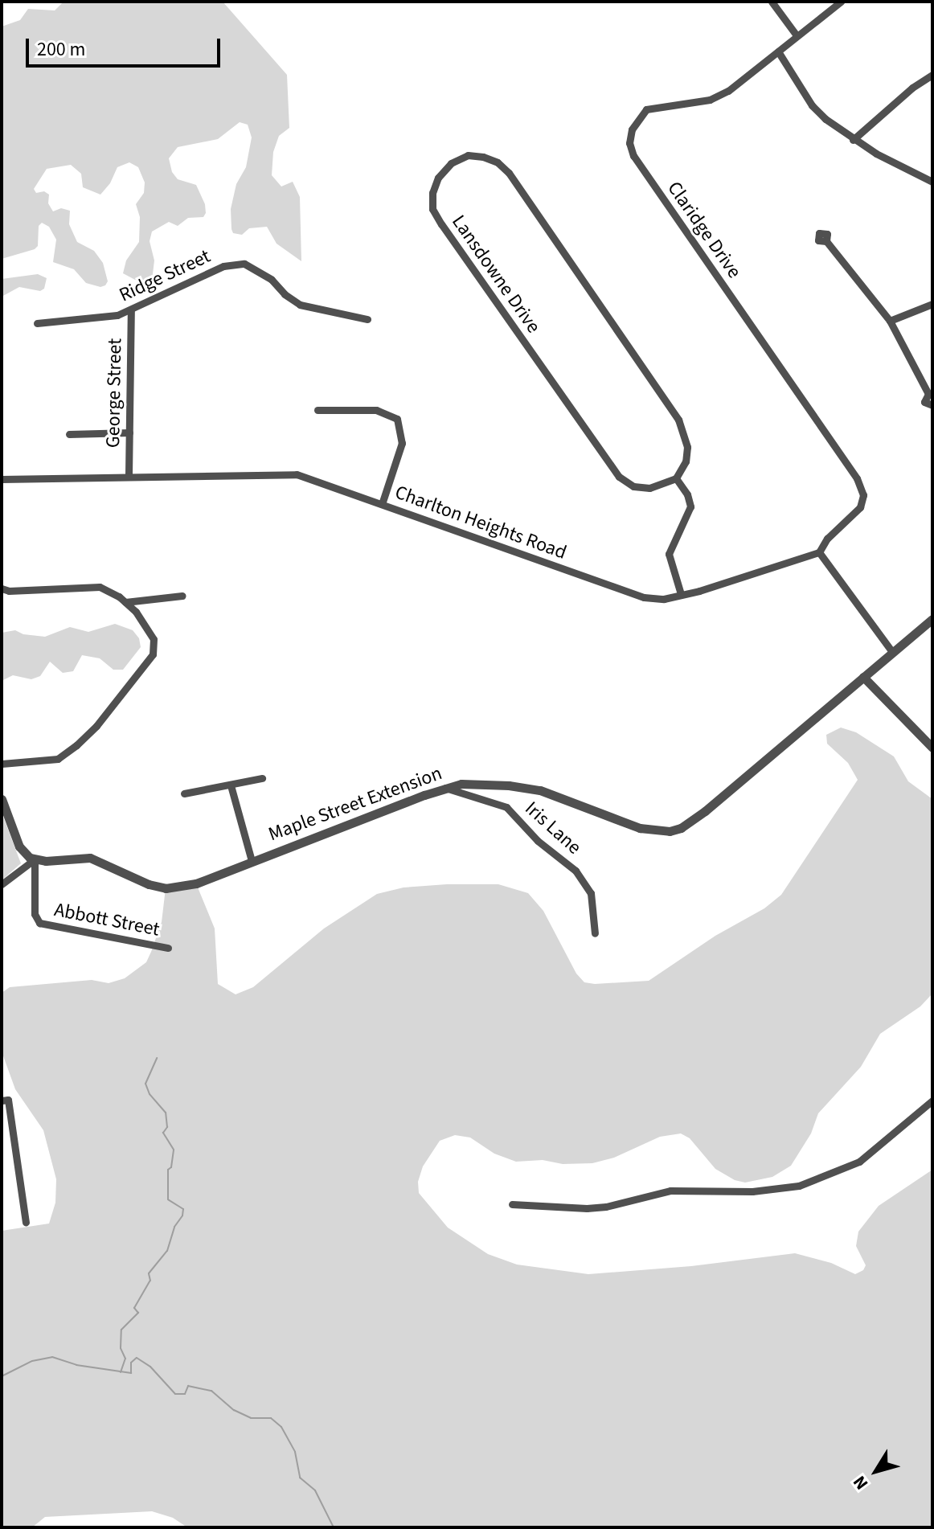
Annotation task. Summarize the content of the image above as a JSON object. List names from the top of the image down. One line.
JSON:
{"streets":{"street":["Claridge Drive","Lansdowne Drive","Ridge Street","George Street","Charlton Heights Road","Maple Street Extension","Iris Lane","Abbott Street"]},"crossings":[["Claridge Drive","Charlton Heights Road"],["Ridge Street","George Street"],["George Street","Charlton Heights Road"],["Maple Street Extension","Iris Lane"],["Maple Street Extension","Abbott Street"]],"scale_bar":"200 m","north":"bottom left"}
